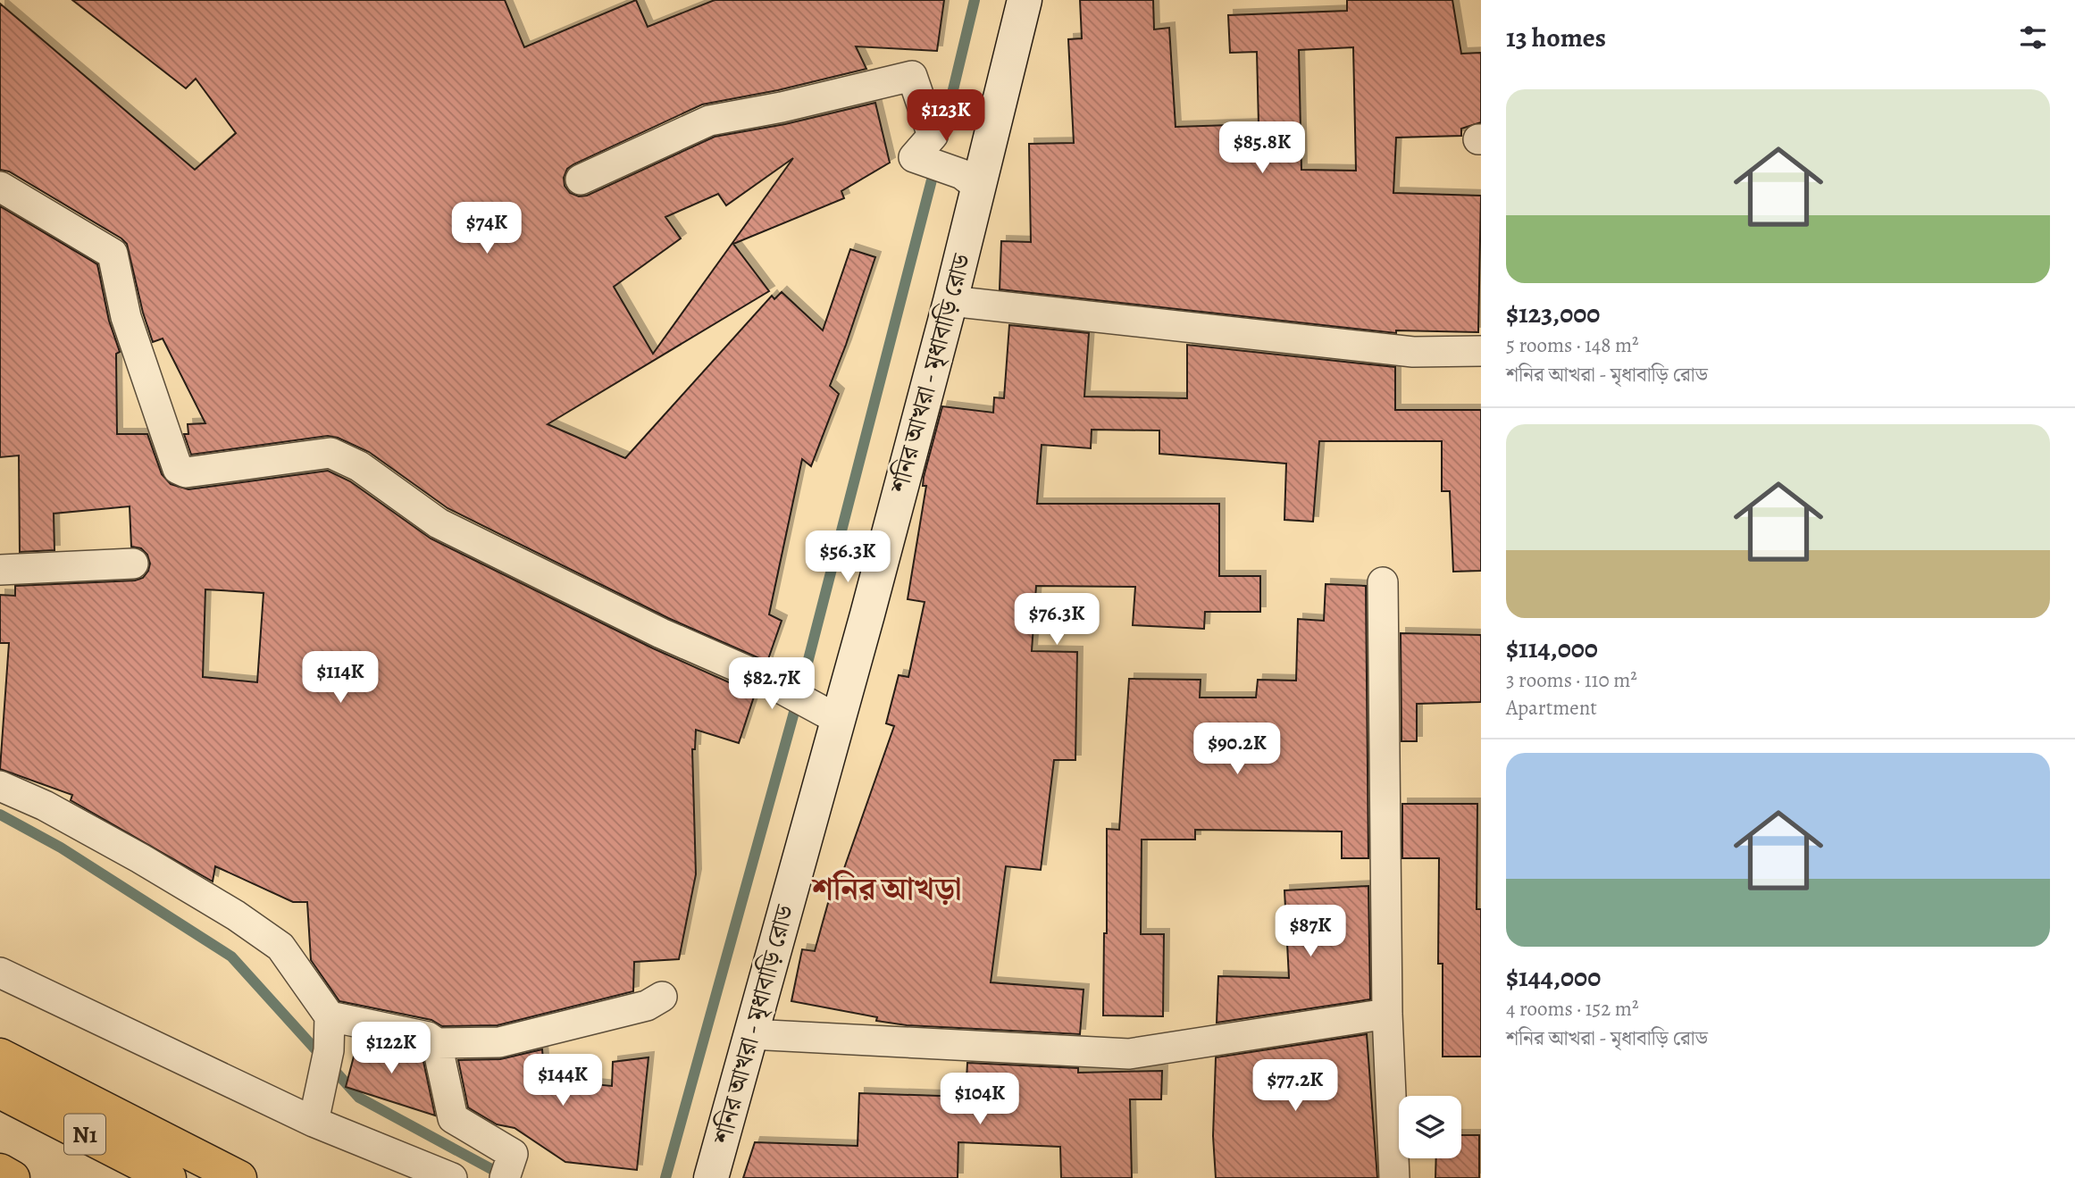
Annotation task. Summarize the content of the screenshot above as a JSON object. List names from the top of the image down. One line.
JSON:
{"streets":{"highway":["N1"],"main road":["শনির আখরা - মৃধাবাড়ি রোড"]},"districts":["শনির আখড়া"],"page":{"heading":"13 homes","list":[{"name":"$123,000","note":"5 rooms · 148 m² · শনির আখরা - মৃধাবাড়ি রোড"},{"name":"$114,000","note":"3 rooms · 110 m² · Apartment"},{"name":"$144,000","note":"4 rooms · 152 m² · শনির আখরা - মৃধাবাড়ি রোড"}],"price":["$123K","$85.8K","$74K","$56.3K","$76.3K","$114K","$82.7K","$90.2K","$87K","$122K","$144K","$77.2K","$104K"]}}
